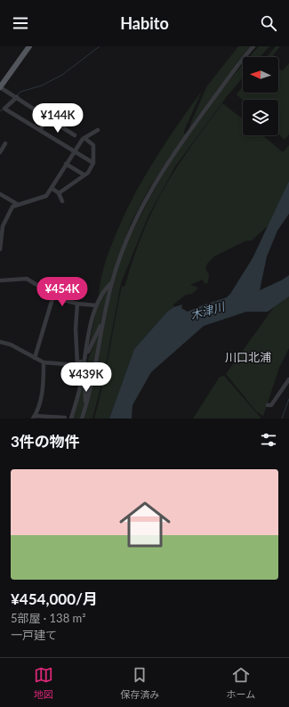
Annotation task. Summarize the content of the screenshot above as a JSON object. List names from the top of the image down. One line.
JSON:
{"districts":["川口北浦"],"water":["木津川"],"north":"left","page":{"header":"Habito","price":["¥144K","¥454K","¥439K"],"heading":"3件の物件","list":[{"name":"¥454,000/月","note":"5部屋 · 138 m² · 一戸建て"}],"tabs":["地図","保存済み","ホーム"]}}
